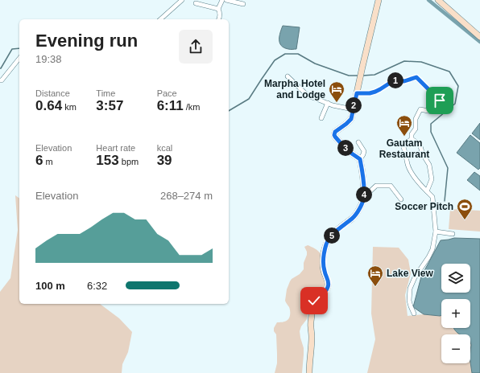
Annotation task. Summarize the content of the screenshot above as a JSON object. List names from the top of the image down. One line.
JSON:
{"places":{"hotel":["Marpha Hotel and Lodge","Gautam Restaurant","Lake View"],"sports":["Soccer Pitch"]},"page":{"heading":["Evening run","19:38"],"pins":["1","2","3","4","5"],"stats":[["Distance","0.64 km"],["Time","3:57"],["Pace","6:11 /km"],["Elevation","6 m"],["Heart rate","153 bpm"],["kcal","39"]],"chart":["Elevation","268–274 m"],"map_buttons":["+","−"],"list":[{"name":"100 m","note":"6:32"}]}}
